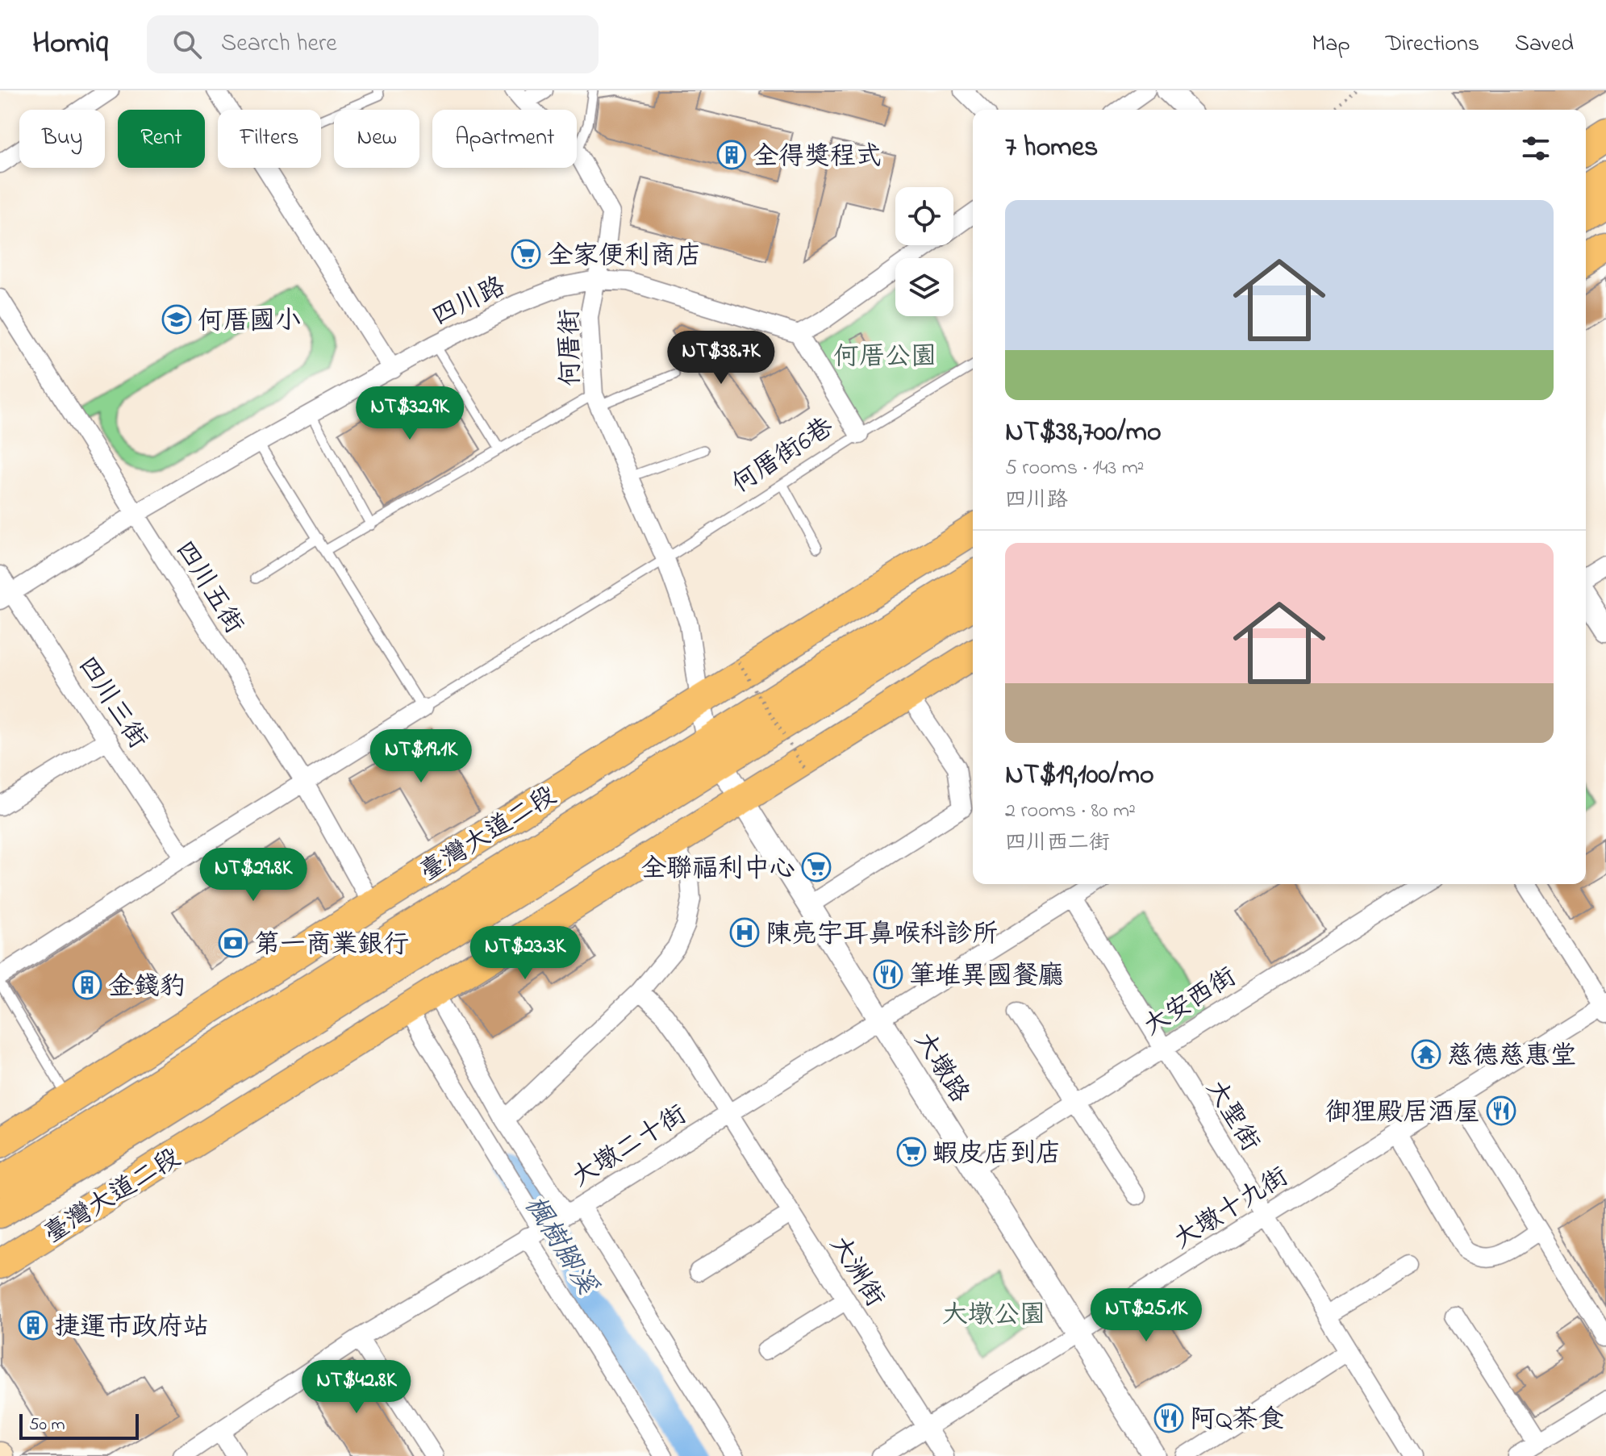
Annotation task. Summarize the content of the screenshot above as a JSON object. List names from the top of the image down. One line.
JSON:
{"streets":{"main road":["臺灣大道二段"],"street":["四川路","何厝街","何厝街6巷","四川五街","四川三街","大安西街","大墩路","大聖街","大墩二十街","大墩十九街","大洲街"]},"crossings":[["四川路","何厝街"],["四川路","何厝街6巷"],["四川路","四川五街"],["四川路","四川三街"],["何厝街","何厝街6巷"],["何厝街","臺灣大道二段"],["何厝街","大墩路"],["四川五街","臺灣大道二段"],["臺灣大道二段","大墩路"],["大安西街","大墩路"],["大安西街","大聖街"],["大墩路","大墩二十街"],["大墩路","大墩十九街"],["大聖街","大墩二十街"],["大聖街","大墩十九街"],["大墩二十街","大洲街"],["大墩十九街","大洲街"]],"water":["楓樹腳溪"],"parks":["何厝公園","大墩公園"],"places":{"building":["全得獎程式","金錢豹","捷運市政府站"],"supermarket":["全家便利商店","全聯福利中心","蝦皮店到店"],"school or university":["何厝國小"],"hospital":["陳亮宇耳鼻喉科診所"],"bank":["第一商業銀行"],"restaurant":["筆堆異國餐廳","御狸殿居酒屋","阿Q茶食"],"temple":["慈德慈惠堂"]},"scale_bar":"50 m","page":{"header":"Homiq","search":"Search here","nav":["Map","Directions","Saved"],"chip":["Buy","Rent","Filters","New","Apartment"],"heading":"7 homes","list":[{"name":"NT$38,700/mo","note":"5 rooms · 143 m² · 四川路"},{"name":"NT$19,100/mo","note":"2 rooms · 80 m² · 四川西二街"}],"price":["NT$38.7K","NT$32.9K","NT$19.1K","NT$29.8K","NT$23.3K","NT$25.1K","NT$42.8K"],"scale":"50 m"}}
